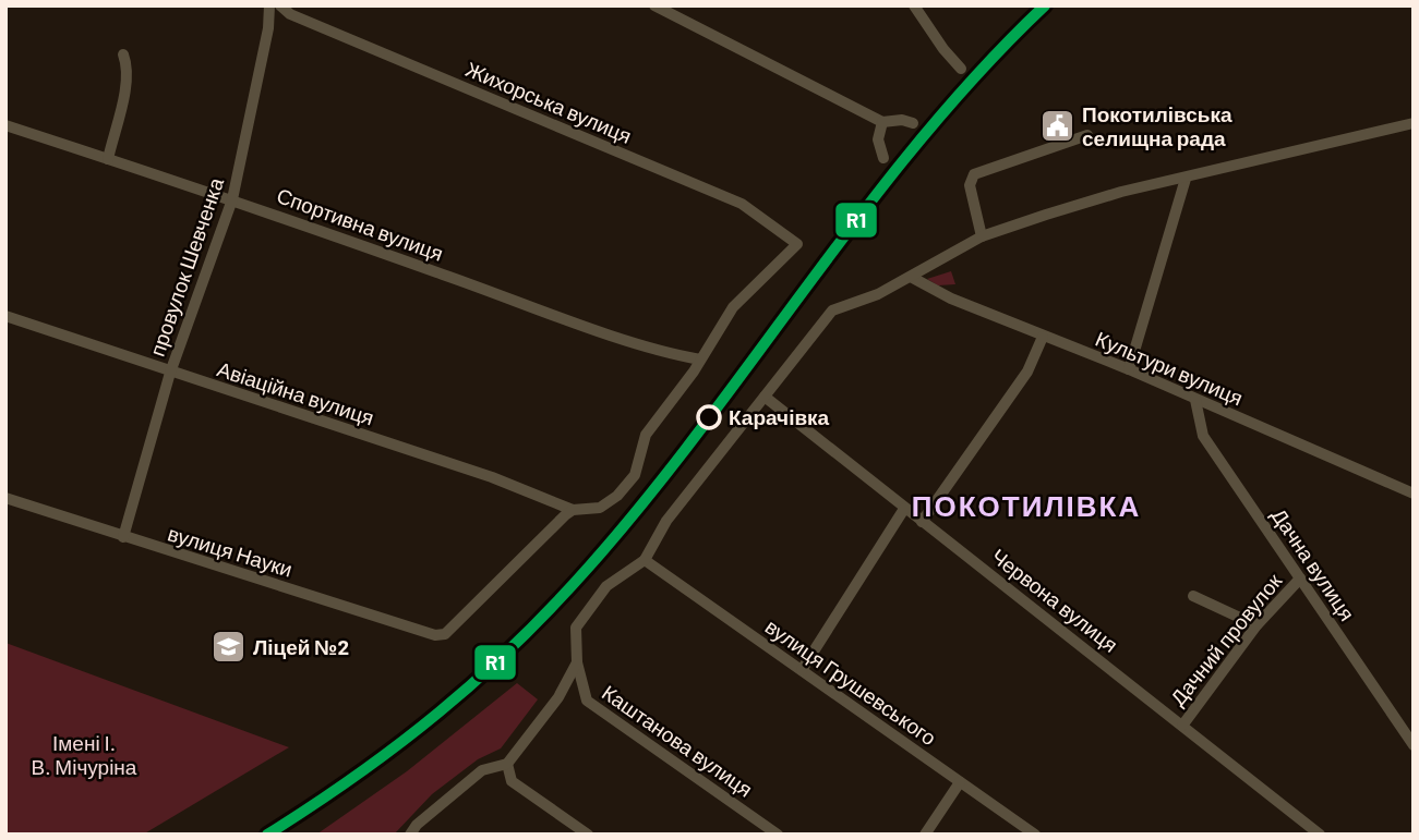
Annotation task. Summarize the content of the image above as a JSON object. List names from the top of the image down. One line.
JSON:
{"streets":{"street":["Жихорська вулиця","Спортивна вулиця","провулок Шевченка","Культури вулиця","Авіаційна вулиця","вулиця Науки","Дачна вулиця","Червона вулиця","Дачний провулок","вулиця Грушевського","Каштанова вулиця"]},"crossings":[["Жихорська вулиця","Спортивна вулиця"],["Спортивна вулиця","провулок Шевченка"],["провулок Шевченка","Авіаційна вулиця"],["провулок Шевченка","вулиця Науки"],["Культури вулиця","Дачна вулиця"],["Авіаційна вулиця","вулиця Науки"],["Дачна вулиця","Дачний провулок"],["Червона вулиця","Дачний провулок"]],"districts":["ПОКОТИЛІВКА"],"parks":["Імені І. В. Мічуріна"],"places":{"public building":["Покотилівська селищна рада"],"other":["Карачівка"],"school or university":["Ліцей №2"]},"lines":["transit line R1"]}
